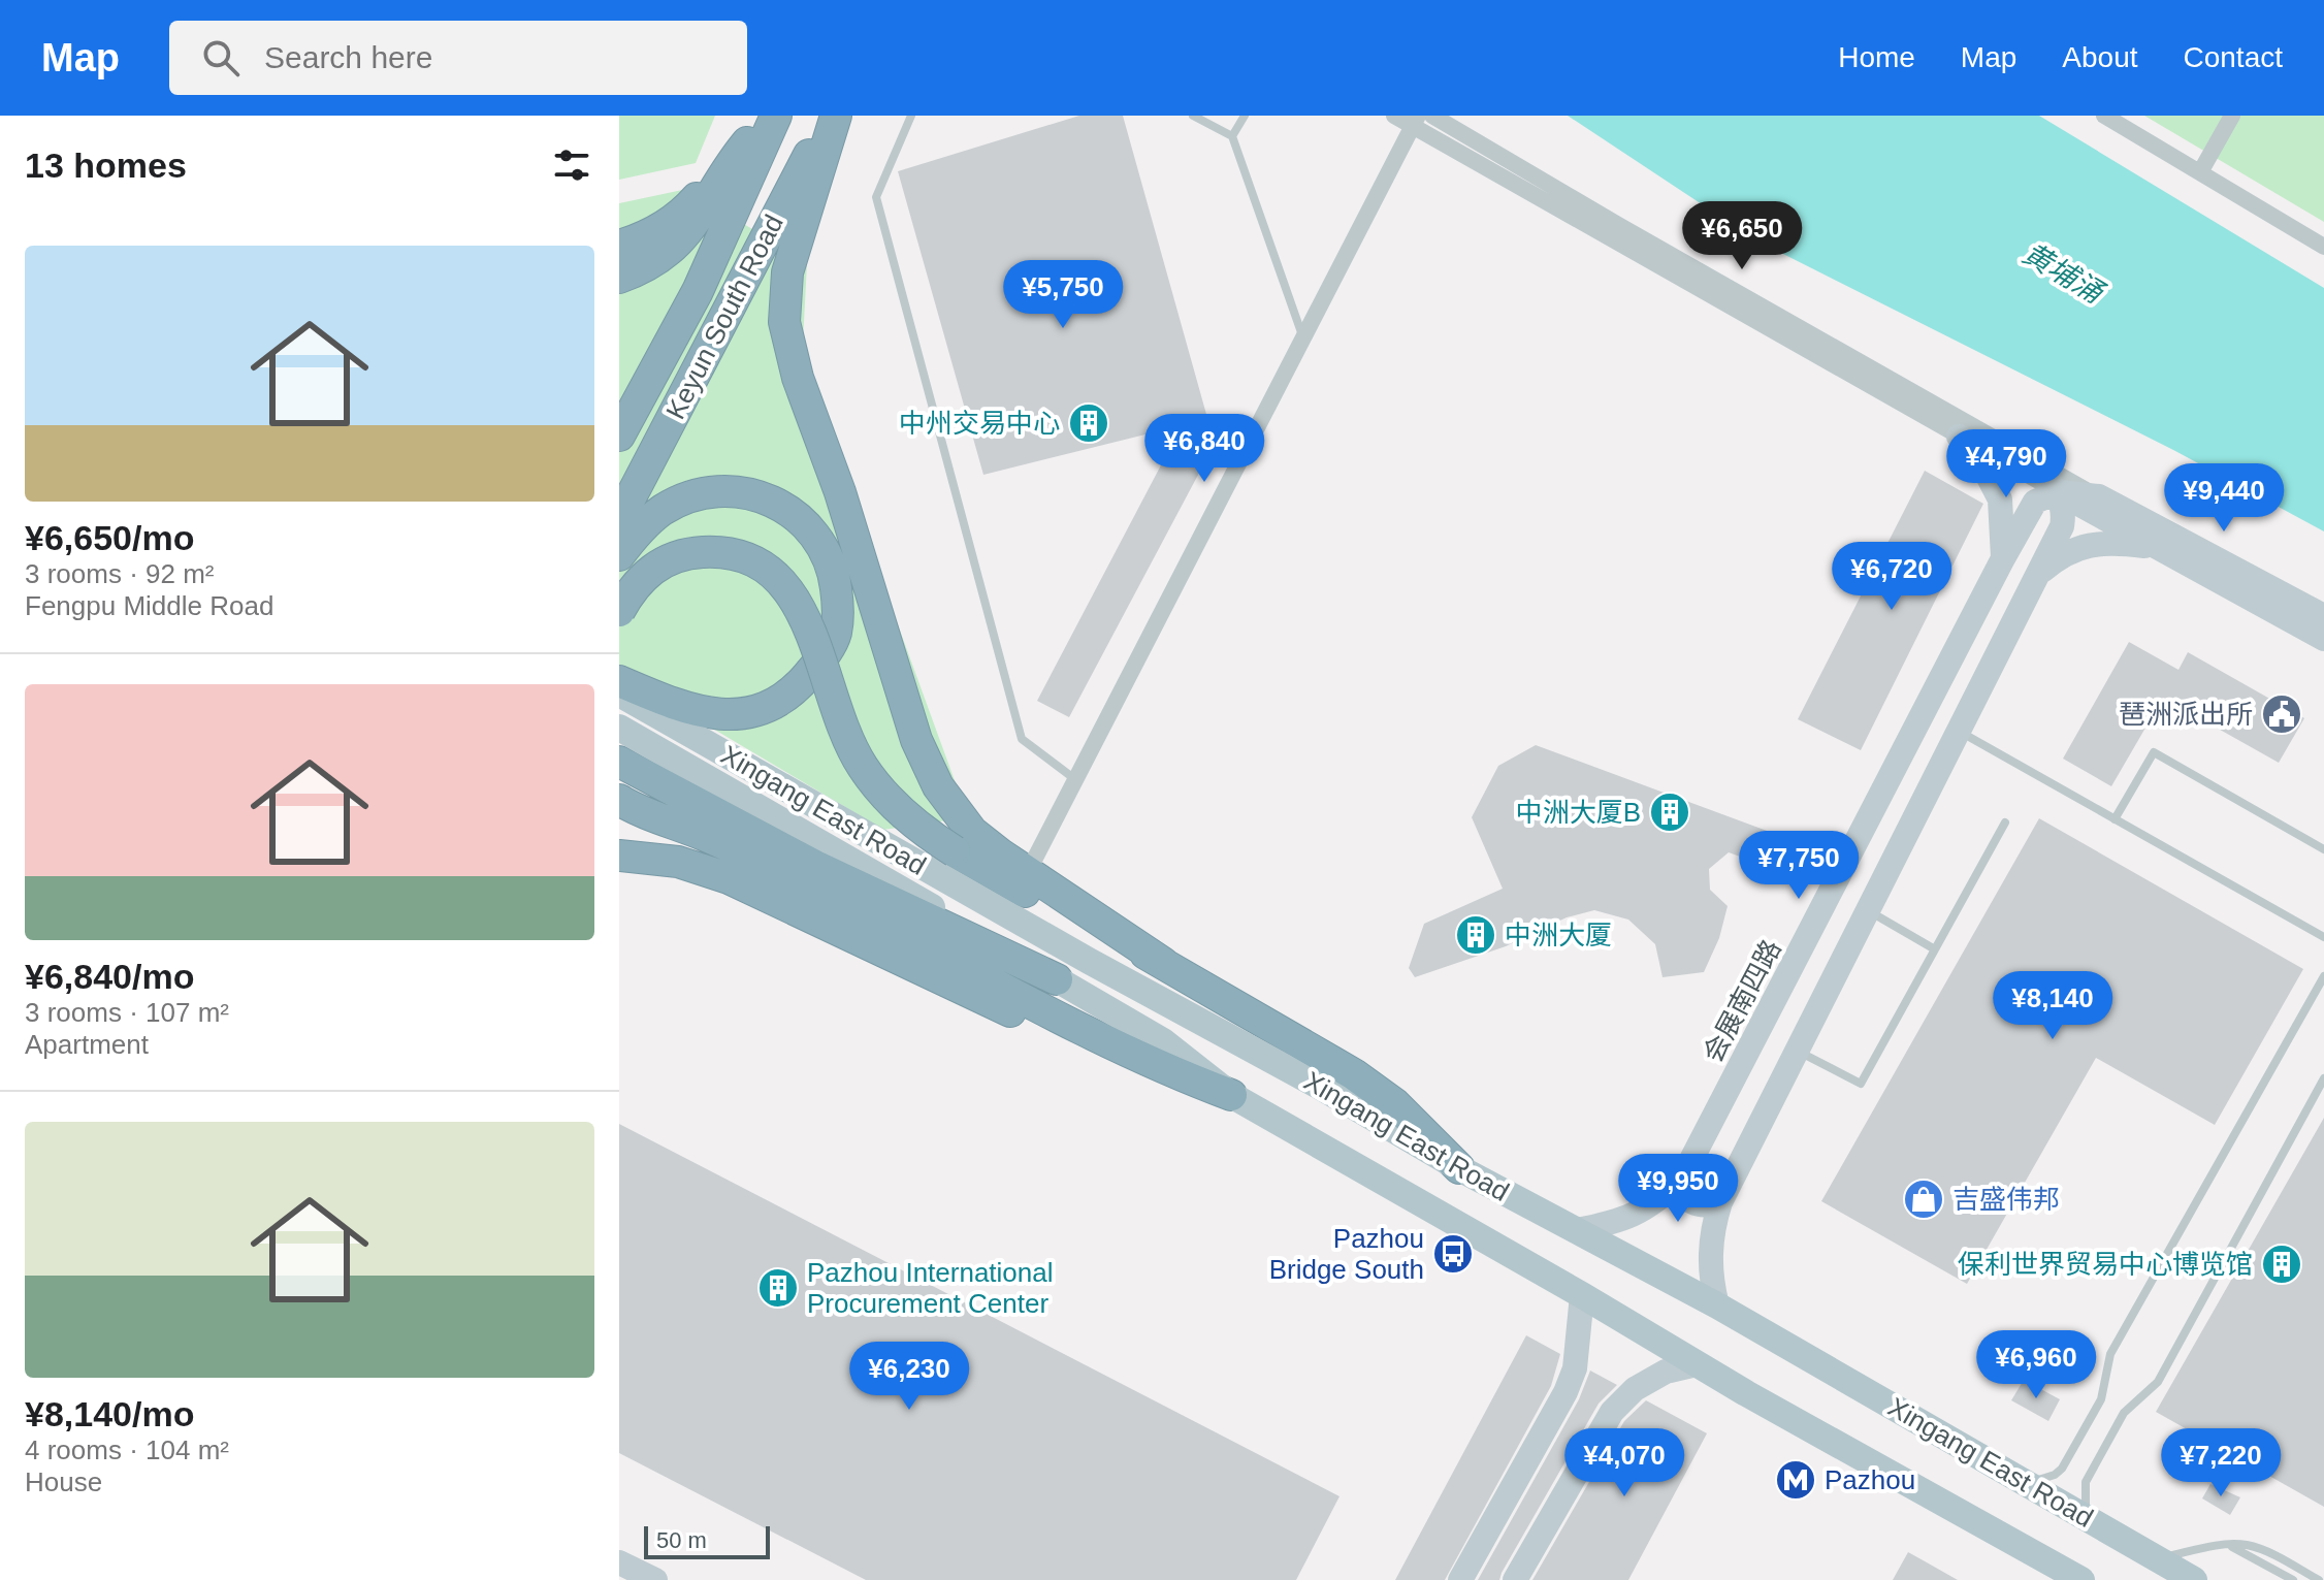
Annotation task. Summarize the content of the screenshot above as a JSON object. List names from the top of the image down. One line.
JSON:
{"streets":{"highway":["Keyun South Road"],"main road":["Xingang East Road"],"street":["会展南四路"]},"crossings":[["Xingang East Road","会展南四路"]],"water":["黄埔涌"],"places":{"building":["中州交易中心","中洲大厦B","中洲大厦","保利世界贸易中心博览馆","Pazhou International Procurement Center"],"public building":["琶洲派出所"],"shop":["吉盛伟邦"],"bus stop":["Pazhou Bridge South"],"metro station":["Pazhou"]},"scale_bar":"50 m","page":{"header":"Map","search":"Search here","nav":["Home","Map","About","Contact"],"heading":"13 homes","price":["¥6,650","¥5,750","¥6,840","¥4,790","¥9,440","¥6,720","¥7,750","¥8,140","¥9,950","¥6,960","¥6,230","¥4,070","¥7,220"],"list":[{"name":"¥6,650/mo","note":"3 rooms · 92 m² · Fengpu Middle Road"},{"name":"¥6,840/mo","note":"3 rooms · 107 m² · Apartment"},{"name":"¥8,140/mo","note":"4 rooms · 104 m² · House"}],"scale":"50 m"}}
